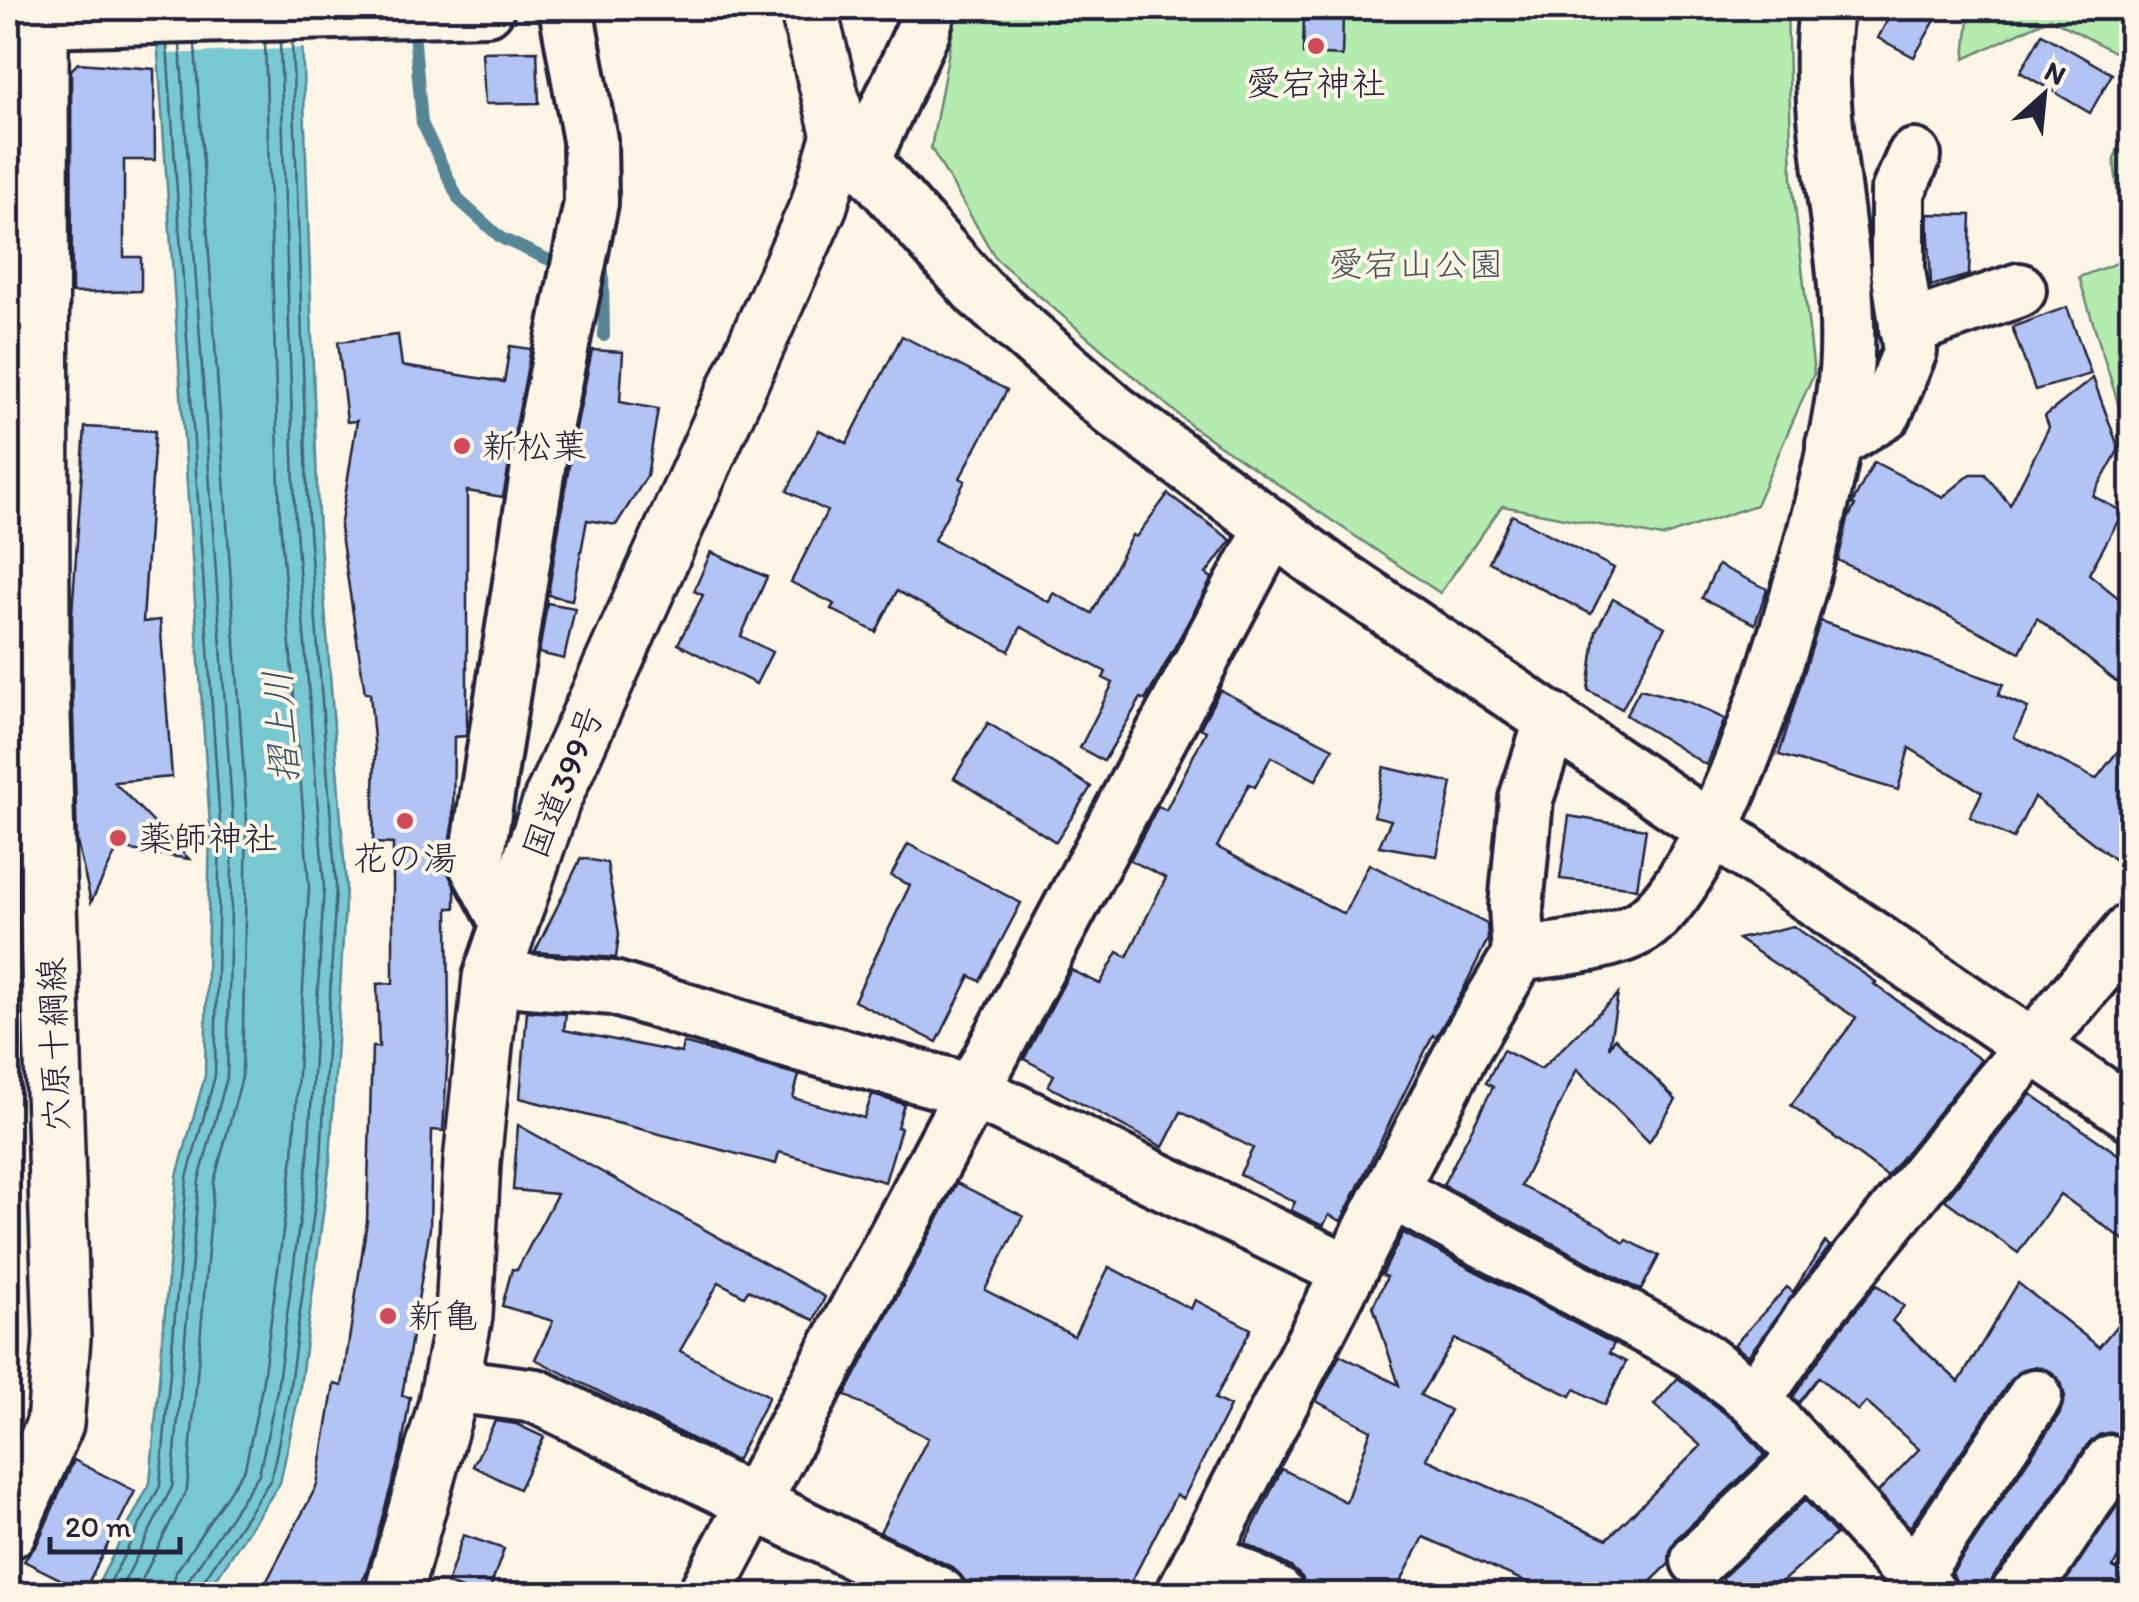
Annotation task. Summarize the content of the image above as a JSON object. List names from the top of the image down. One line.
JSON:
{"streets":{"main road":["国道399号","穴原十綱線"]},"water":["摺上川"],"parks":["愛宕山公園"],"places":["愛宕神社","新松葉","花の湯","薬師神社","新亀"],"scale_bar":"20 m","north":"top right"}
